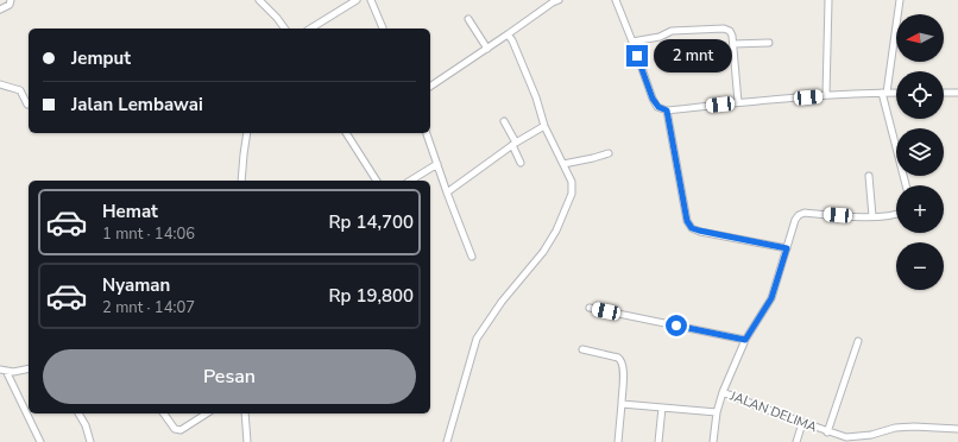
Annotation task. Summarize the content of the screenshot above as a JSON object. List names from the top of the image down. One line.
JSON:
{"streets":{"street":["JALAN DELIMA"]},"north":"left","page":{"map_buttons":["+","−"],"banner":["Jemput","Jalan Lembawai"],"bubble":"2 mnt","list":[{"name":"Hemat","note":"1 mnt · 14:06","value":"Rp 14,700"},{"name":"Nyaman","note":"2 mnt · 14:07","value":"Rp 19,800"}],"buttons":"Pesan"}}
